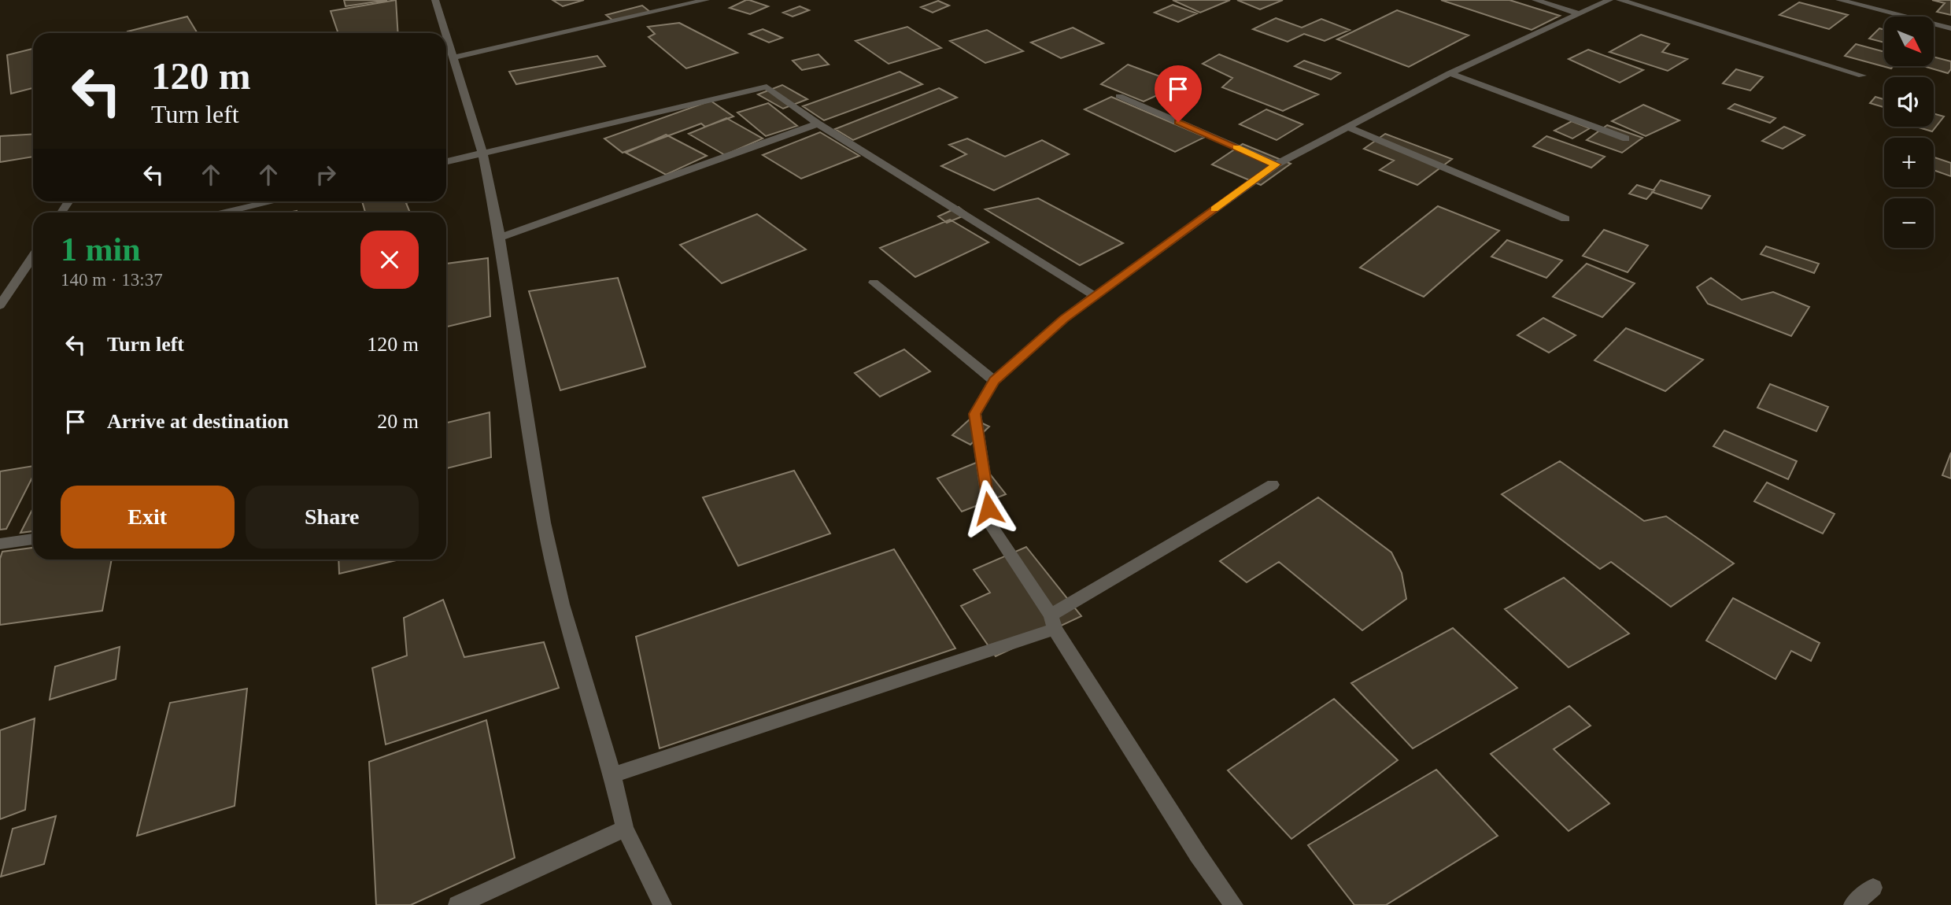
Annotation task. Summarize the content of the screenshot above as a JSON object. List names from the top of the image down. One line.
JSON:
{"north":"bottom right","page":{"map_buttons":["+","−"],"turn":["120 m","Turn left"],"heading":["1 min","140 m · 13:37"],"list":[{"name":"Turn left","value":"120 m"},{"name":"Arrive at destination","value":"20 m"}],"buttons":["Exit","Share"]}}
